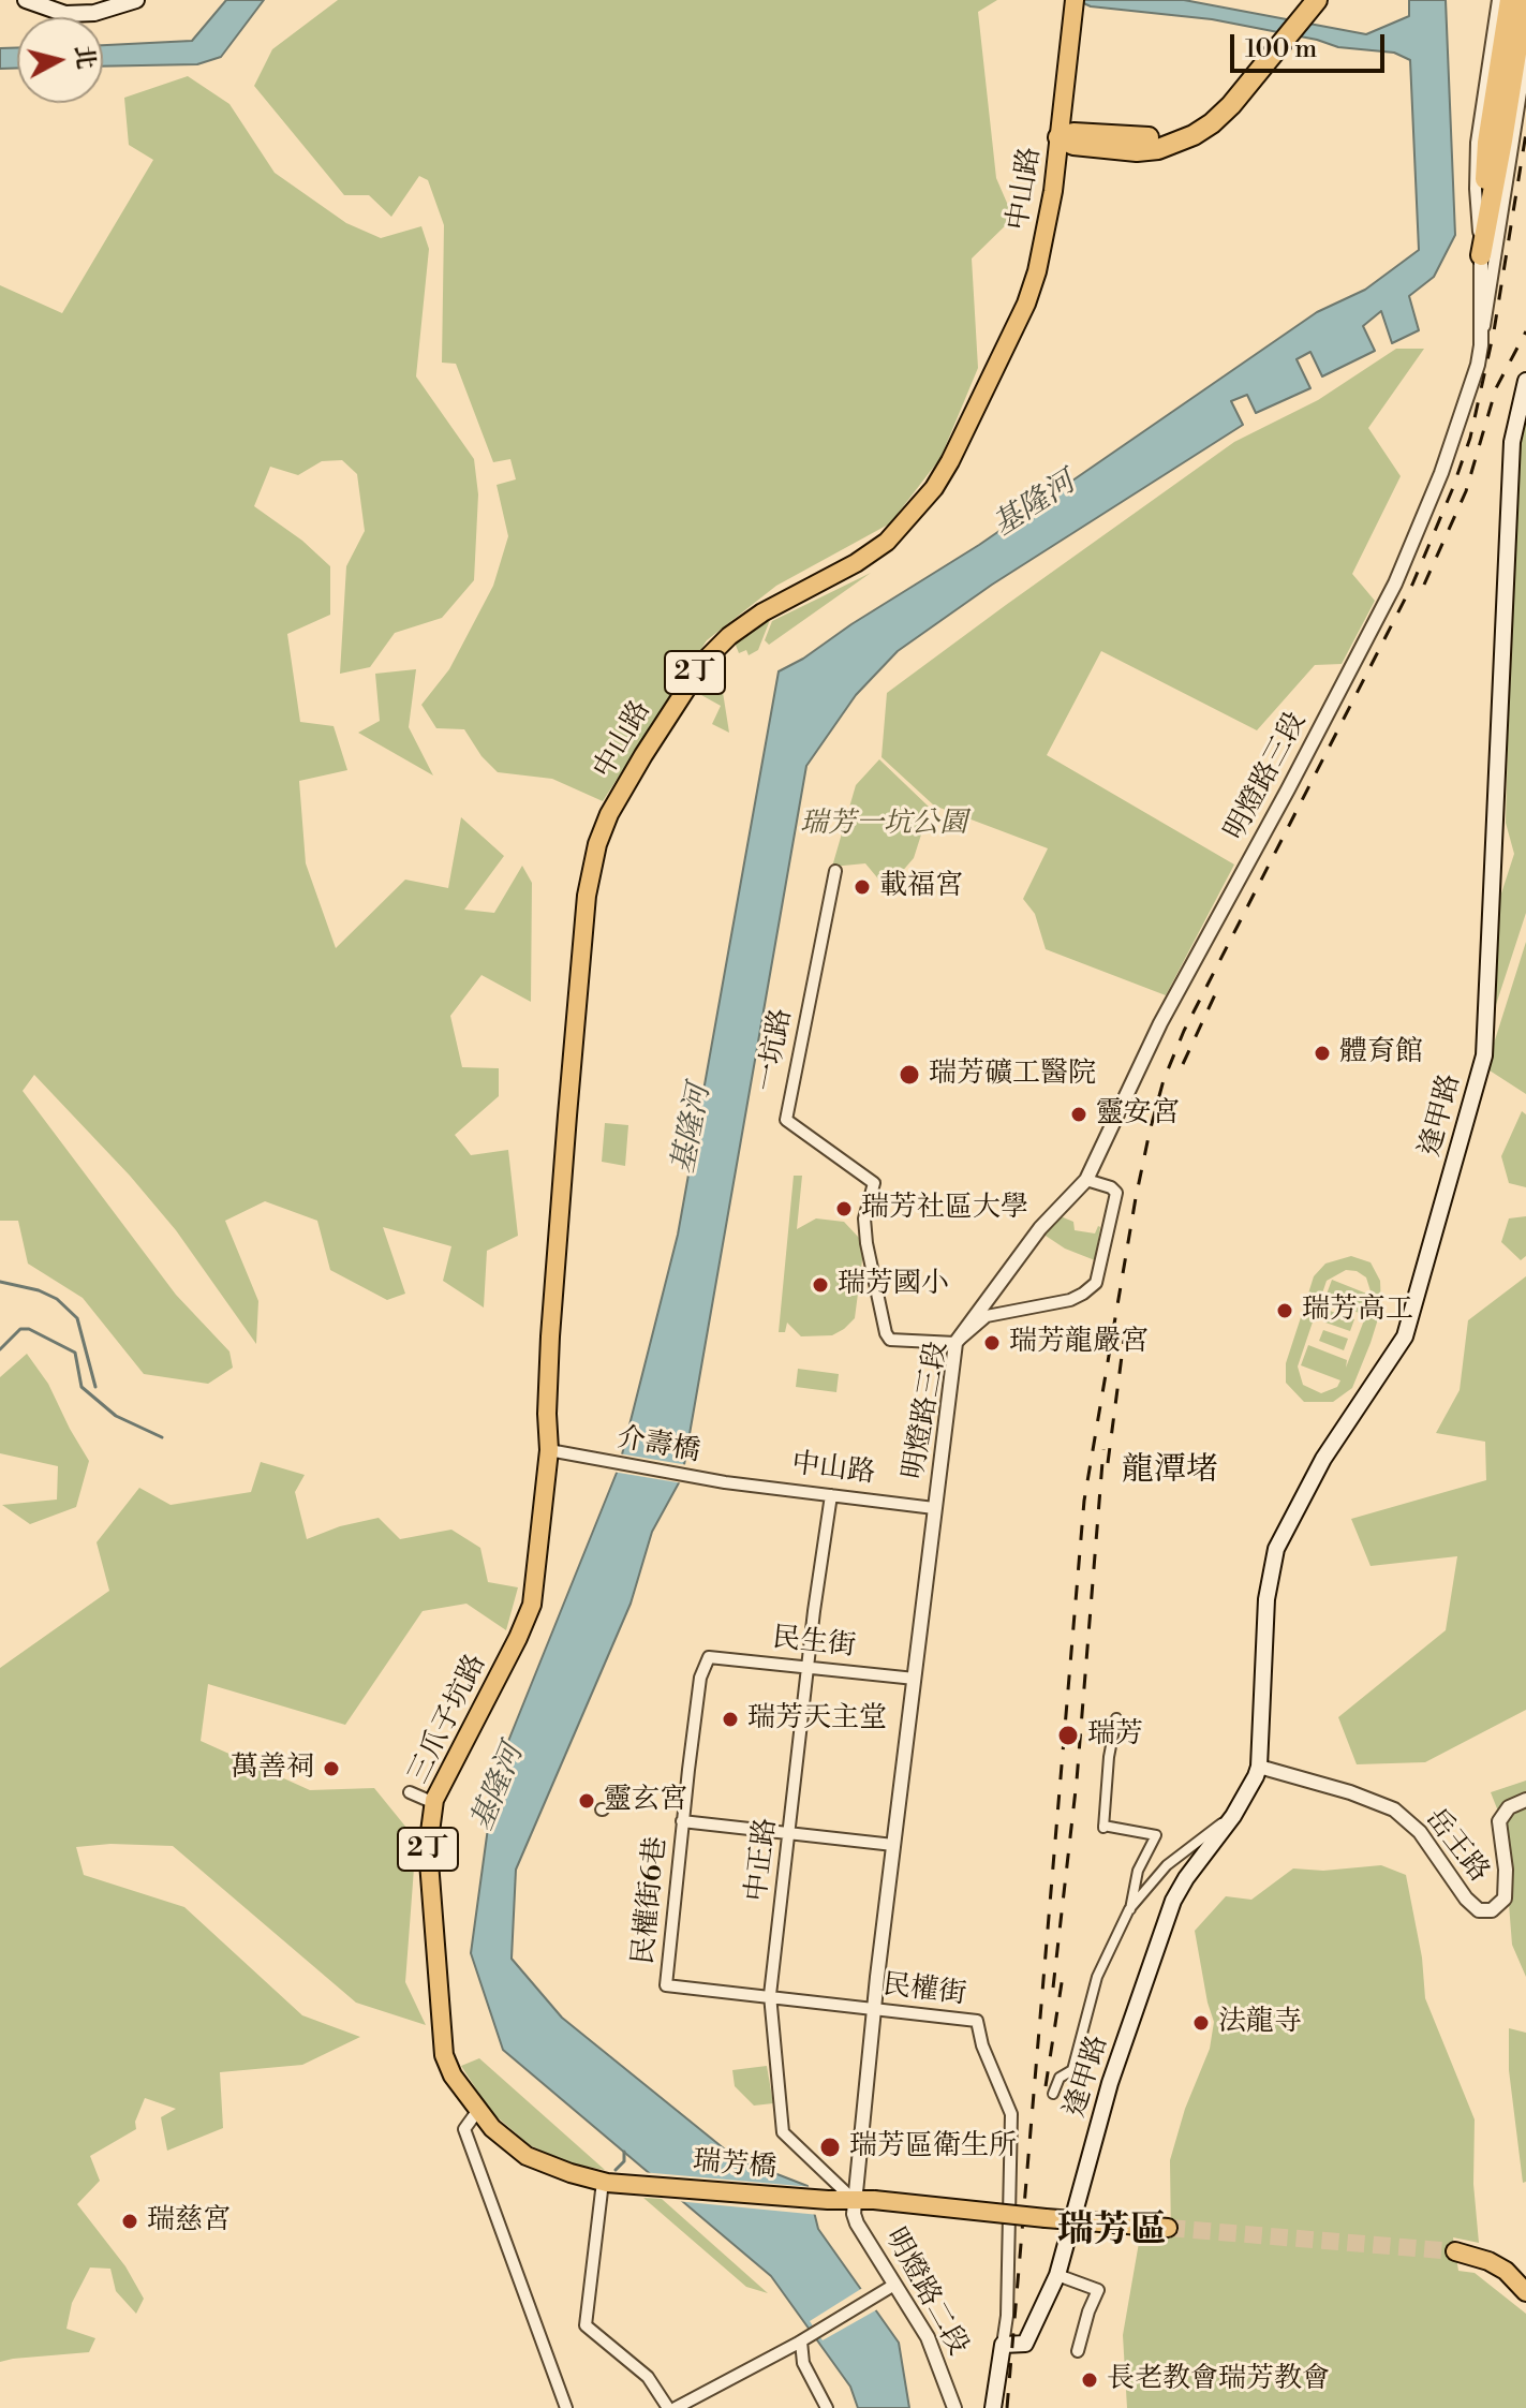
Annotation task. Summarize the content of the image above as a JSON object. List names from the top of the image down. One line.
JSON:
{"streets":{"main road":["中山路","2丁","逢甲路","三爪子坑路","瑞芳橋","明燈路二段"],"street":["明燈路三段","一坑路","介壽橋","民生街","岳王路","中正路","民權街6巷","民權街"]},"crossings":[["中山路","明燈路三段"],["中山路","介壽橋"],["中山路","三爪子坑路"],["中山路","中正路"],["2丁","明燈路三段"],["2丁","逢甲路"],["2丁","中正路"],["2丁","瑞芳橋"],["2丁","明燈路二段"],["明燈路三段","一坑路"],["明燈路三段","民生街"],["明燈路三段","中正路"],["明燈路三段","民權街"],["明燈路三段","瑞芳橋"],["明燈路三段","明燈路二段"],["逢甲路","岳王路"],["逢甲路","明燈路二段"],["介壽橋","三爪子坑路"],["民生街","中正路"],["民生街","民權街6巷"],["三爪子坑路","瑞芳橋"],["中正路","民權街"],["中正路","瑞芳橋"],["中正路","明燈路二段"],["民權街6巷","民權街"],["民權街","明燈路二段"],["瑞芳橋","明燈路二段"]],"districts":["龍潭堵","瑞芳區"],"water":["基隆河"],"parks":["瑞芳一坑公園"],"places":["載福宮","體育館","瑞芳礦工醫院","靈安宮","瑞芳社區大學","瑞芳國小","瑞芳高工","瑞芳龍嚴宮","瑞芳天主堂","瑞芳","萬善祠","靈玄宮","法龍寺","瑞芳區衛生所","瑞慈宮","長老教會瑞芳教會"],"scale_bar":"100 m","north":"right"}
